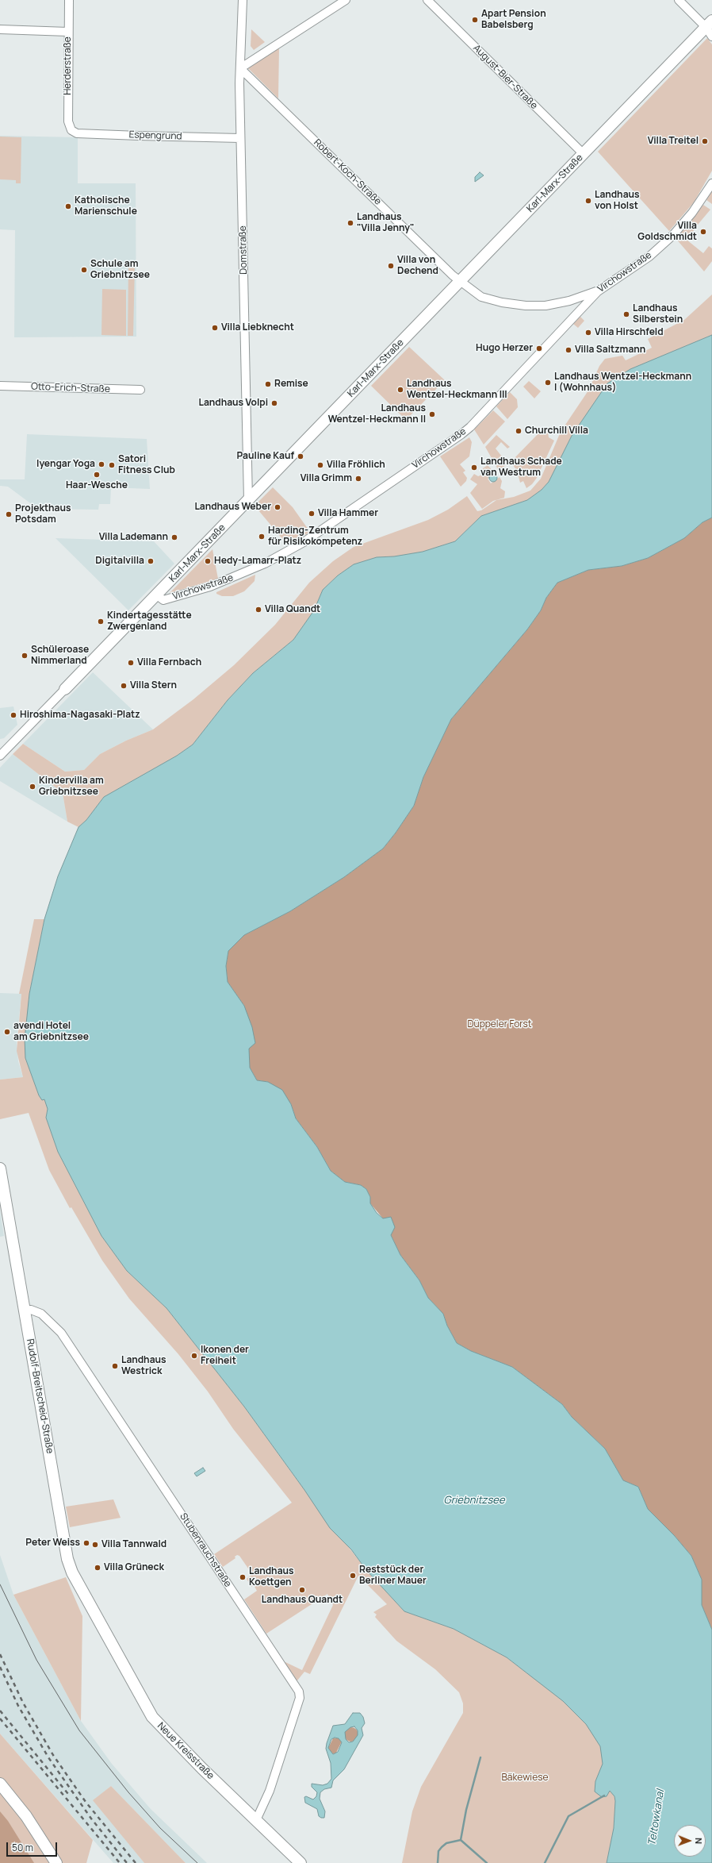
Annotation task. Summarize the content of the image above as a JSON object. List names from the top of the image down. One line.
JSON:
{"streets":{"street":["Herderstraße","August-Bier-Straße","Espengrund","Robert-Koch-Straße","Karl-Marx-Straße","Domstraße","Virchowstraße","Otto-Erich-Straße","Rudolf-Breitscheid-Straße","Stubenrauchstraße","Neue Kreisstraße"]},"crossings":[["Herderstraße","Espengrund"],["August-Bier-Straße","Karl-Marx-Straße"],["Espengrund","Domstraße"],["Robert-Koch-Straße","Karl-Marx-Straße"],["Robert-Koch-Straße","Domstraße"],["Robert-Koch-Straße","Virchowstraße"],["Karl-Marx-Straße","Domstraße"],["Karl-Marx-Straße","Virchowstraße"],["Rudolf-Breitscheid-Straße","Stubenrauchstraße"],["Rudolf-Breitscheid-Straße","Neue Kreisstraße"],["Stubenrauchstraße","Neue Kreisstraße"]],"water":["Griebnitzsee","Teltowkanal"],"parks":["Düppeler Forst","Bäkewiese"],"places":["Apart Pension Babelsberg","Villa Treitel","Landhaus von Holst","Katholische Marienschule","Landhaus \"Villa Jenny\"","Villa Goldschmidt","Villa von Dechend","Schule am Griebnitzsee","Landhaus Silberstein","Villa Liebknecht","Villa Hirschfeld","Hugo Herzer","Villa Saltzmann","Landhaus Wentzel-Heckmann I (Wohnhaus)","Remise","Landhaus Wentzel-Heckmann III","Landhaus Volpi","Landhaus Wentzel-Heckmann II","Churchill Villa","Pauline Kauf","Iyengar Yoga","Satori Fitness Club","Villa Fröhlich","Landhaus Schade van Westrum","Haar-Wesche","Villa Grimm","Landhaus Weber","Villa Hammer","Projekthaus Potsdam","Harding-Zentrum für Risikokompetenz","Villa Lademann","Digitalvilla","Hedy-Lamarr-Platz","Villa Quandt","Kindertagesstätte Zwergenland","Schüleroase Nimmerland","Villa Fernbach","Villa Stern","Hiroshima-Nagasaki-Platz","Kindervilla am Griebnitzsee","avendi Hotel am Griebnitzsee","Ikonen der Freiheit","Landhaus Westrick","Peter Weiss","Villa Tannwald","Villa Grüneck","Reststück der Berliner Mauer","Landhaus Koettgen","Landhaus Quandt"],"scale_bar":"50 m","north":"right"}
